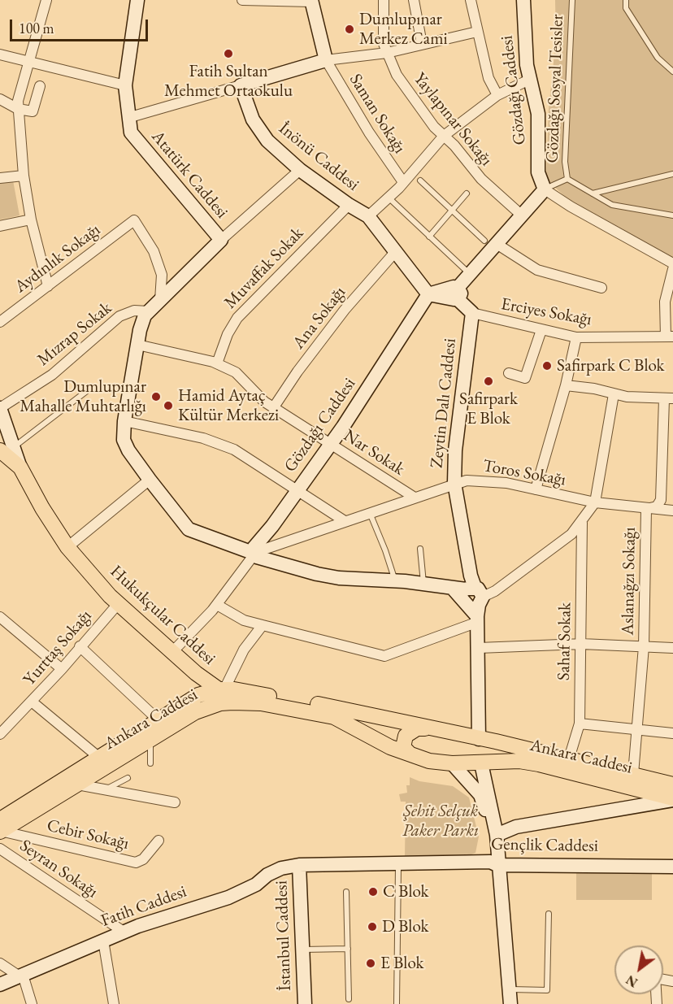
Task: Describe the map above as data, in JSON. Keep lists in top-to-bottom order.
{
  "streets": {
    "main road": ["Hukukçular Caddesi", "Ankara Caddesi"],
    "street": [
      "Gözdağı Caddesi",
      "Saman Sokağı",
      "Yaylapınar Sokağı",
      "İnönü Caddesi",
      "Atatürk Caddesi",
      "Aydınlık Sokağı",
      "Muvaffak Sokak",
      "Erciyes Sokağı",
      "Ana Sokağı",
      "Mızrap Sokak",
      "Zeytin Dalı Caddesi",
      "Nar Sokak",
      "Toros Sokağı",
      "Aslanağzı Sokağı",
      "Sahaf Sokak",
      "Yurttaş Sokağı",
      "Cebir Sokağı",
      "Gençlik Caddesi",
      "Seyran Sokağı",
      "Fatih Caddesi",
      "İstanbul Caddesi"
    ],
    "lane": ["Gözdağı Sosyal Tesisler"]
  },
  "crossings": [
    ["Gözdağı Sosyal Tesisler", "Gözdağı Caddesi"],
    ["Gözdağı Caddesi", "İnönü Caddesi"],
    ["Gözdağı Caddesi", "Atatürk Caddesi"],
    ["Gözdağı Caddesi", "Nar Sokak"],
    ["Gözdağı Caddesi", "Toros Sokağı"],
    ["İnönü Caddesi", "Muvaffak Sokak"],
    ["İnönü Caddesi", "Ana Sokağı"],
    ["Atatürk Caddesi", "Aydınlık Sokağı"],
    ["Atatürk Caddesi", "Mızrap Sokak"],
    ["Atatürk Caddesi", "Nar Sokak"],
    ["Atatürk Caddesi", "Toros Sokağı"],
    ["Muvaffak Sokak", "Nar Sokak"],
    ["Erciyes Sokağı", "Zeytin Dalı Caddesi"],
    ["Ana Sokağı", "Nar Sokak"],
    ["Zeytin Dalı Caddesi", "Toros Sokağı"],
    ["Nar Sokak", "Toros Sokağı"],
    ["Toros Sokağı", "Aslanağzı Sokağı"],
    ["Aslanağzı Sokağı", "Ankara Caddesi"],
    ["Hukukçular Caddesi", "Yurttaş Sokağı"],
    ["Hukukçular Caddesi", "Ankara Caddesi"],
    ["Sahaf Sokak", "Ankara Caddesi"],
    ["Ankara Caddesi", "Cebir Sokağı"],
    ["Gençlik Caddesi", "Fatih Caddesi"],
    ["Gençlik Caddesi", "İstanbul Caddesi"],
    ["Seyran Sokağı", "Fatih Caddesi"],
    ["Fatih Caddesi", "İstanbul Caddesi"]
  ],
  "parks": ["Şehit Selçuk Paker Parkı"],
  "places": [
    "Dumlupınar Merkez Cami",
    "Fatih Sultan Mehmet Ortaokulu",
    "Safirpark C Blok",
    "Safirpark E Blok",
    "Dumlupınar Mahalle Muhtarlığı",
    "Hamid Aytaç Kültür Merkezi",
    "C Blok",
    "D Blok",
    "E Blok"
  ],
  "scale_bar": "100 m",
  "north": "bottom left"
}
